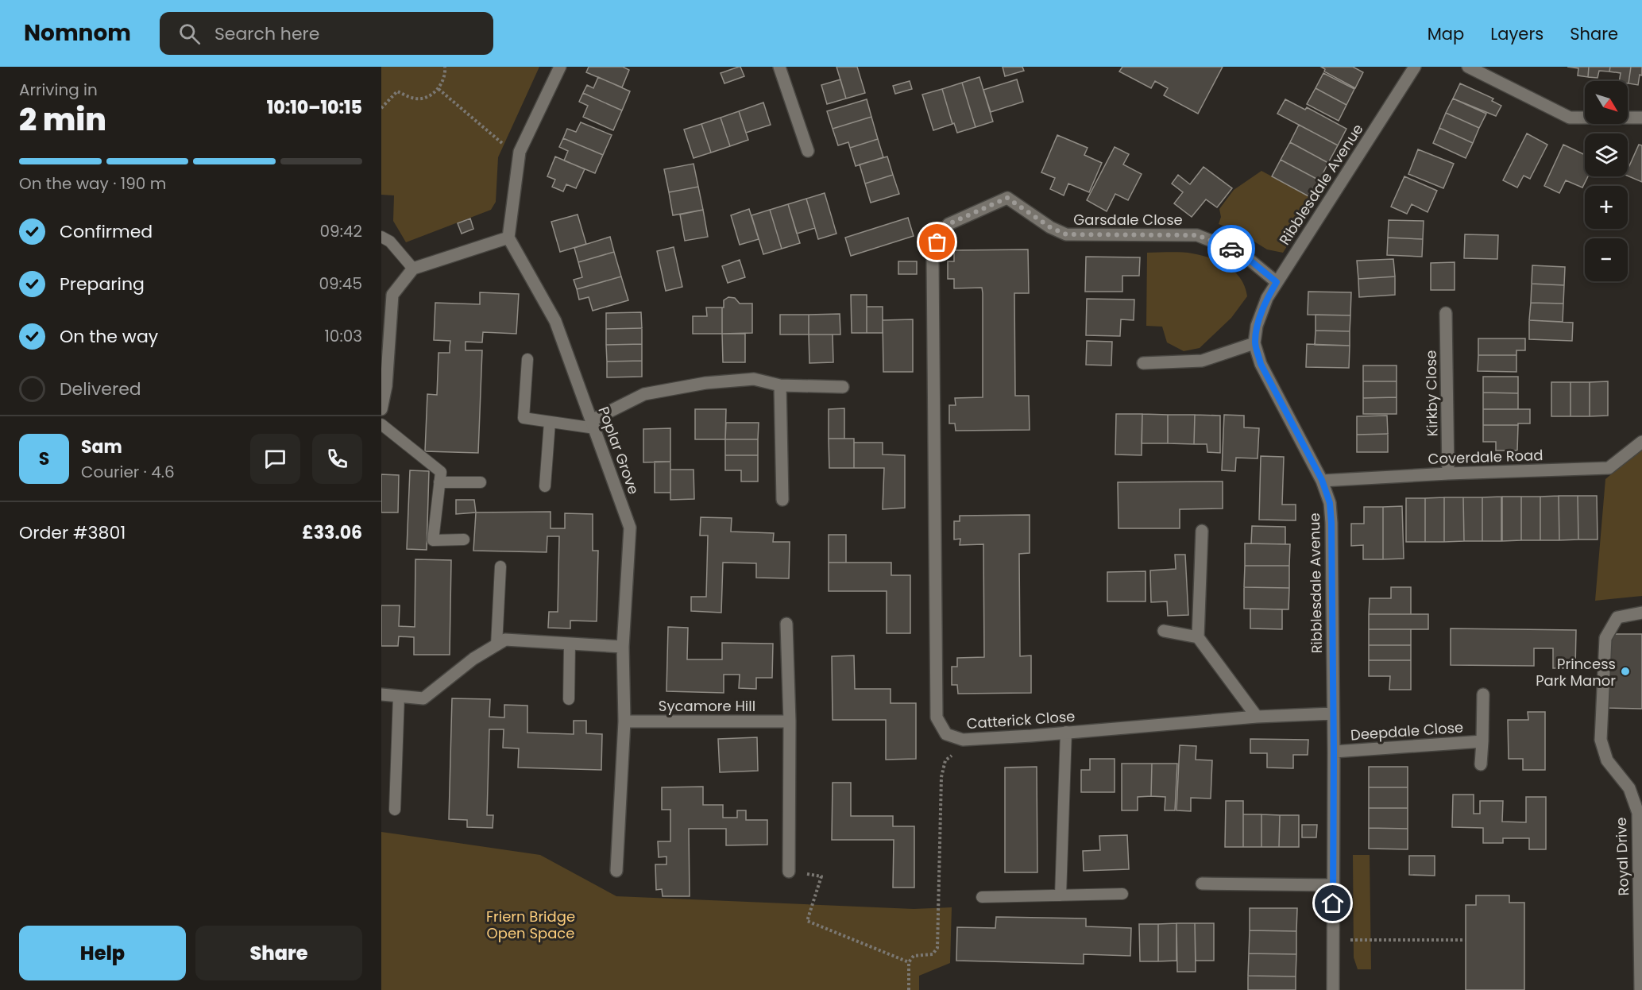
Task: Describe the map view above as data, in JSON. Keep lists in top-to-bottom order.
{
  "streets": {
    "street": [
      "Ribblesdale Avenue",
      "Garsdale Close",
      "Kirkby Close",
      "Poplar Grove",
      "Coverdale Road",
      "Sycamore Hill",
      "Catterick Close",
      "Deepdale Close",
      "Royal Drive"
    ]
  },
  "crossings": [
    ["Ribblesdale Avenue", "Garsdale Close"],
    ["Ribblesdale Avenue", "Coverdale Road"],
    ["Ribblesdale Avenue", "Catterick Close"],
    ["Ribblesdale Avenue", "Deepdale Close"],
    ["Garsdale Close", "Catterick Close"],
    ["Kirkby Close", "Coverdale Road"],
    ["Poplar Grove", "Sycamore Hill"]
  ],
  "parks": ["Friern Bridge Open Space"],
  "places": ["Princess Park Manor"],
  "north": "bottom right",
  "page": {
    "header": "Nomnom",
    "search": "Search here",
    "nav": ["Map", "Layers", "Share"],
    "heading": ["2 min", "Arriving in", "10:10–10:15"],
    "panel": [
      "Sam",
      "Courier · 4.6",
      "Order #3801",
      "£33.06"
    ],
    "map_buttons": ["+", "−"],
    "bar": "On the way · 190 m",
    "list": [
      ["Confirmed", "09:42"],
      ["Preparing", "09:45"],
      ["On the way", "10:03"],
      "Delivered"
    ],
    "round": "S",
    "buttons": ["Help", "Share"]
  }
}
